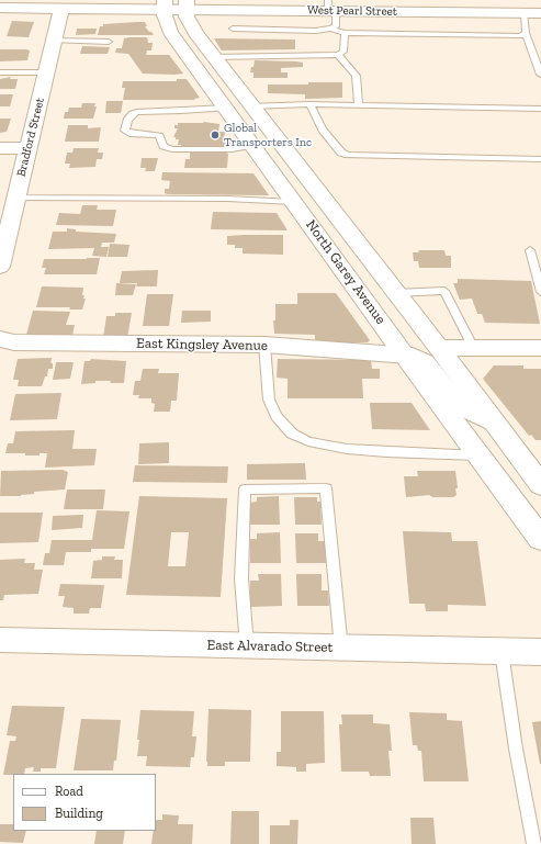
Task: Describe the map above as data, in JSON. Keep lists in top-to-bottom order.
{
  "streets": {
    "main road": ["North Garey Avenue", "East Alvarado Street"],
    "street": ["West Pearl Street", "Bradford Street", "East Kingsley Avenue"]
  },
  "crossings": [
    ["West Pearl Street", "Bradford Street"],
    ["West Pearl Street", "North Garey Avenue"],
    ["North Garey Avenue", "East Kingsley Avenue"]
  ],
  "places": ["Global Transporters Inc"],
  "legend": ["Road", "Building"]
}
